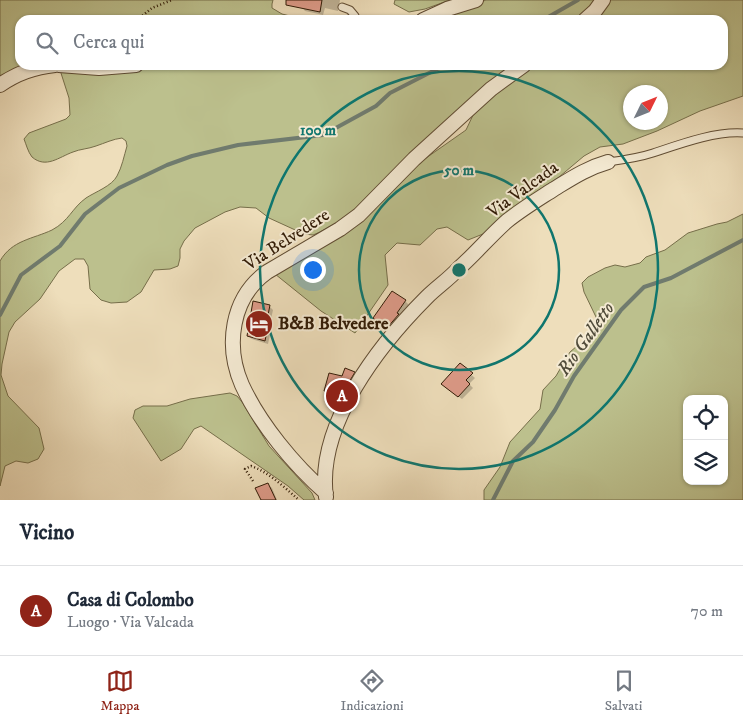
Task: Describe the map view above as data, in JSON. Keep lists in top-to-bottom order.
{
  "streets": {
    "street": ["Via Valcada", "Via Belvedere"]
  },
  "crossings": [
    ["Via Valcada", "Via Belvedere"]
  ],
  "water": ["Rio Galletto"],
  "places": {
    "hotel": ["B&B Belvedere"]
  },
  "north": "top right",
  "page": {
    "search": "Cerca qui",
    "pins": "A",
    "heading": "Vicino",
    "list": [
      {
        "mark": "A",
        "name": "Casa di Colombo",
        "note": "Luogo · Via Valcada",
        "value": "70 m"
      }
    ],
    "nav": ["Mappa", "Indicazioni", "Salvati"]
  },
  "rings": ["100 m", "50 m"]
}
